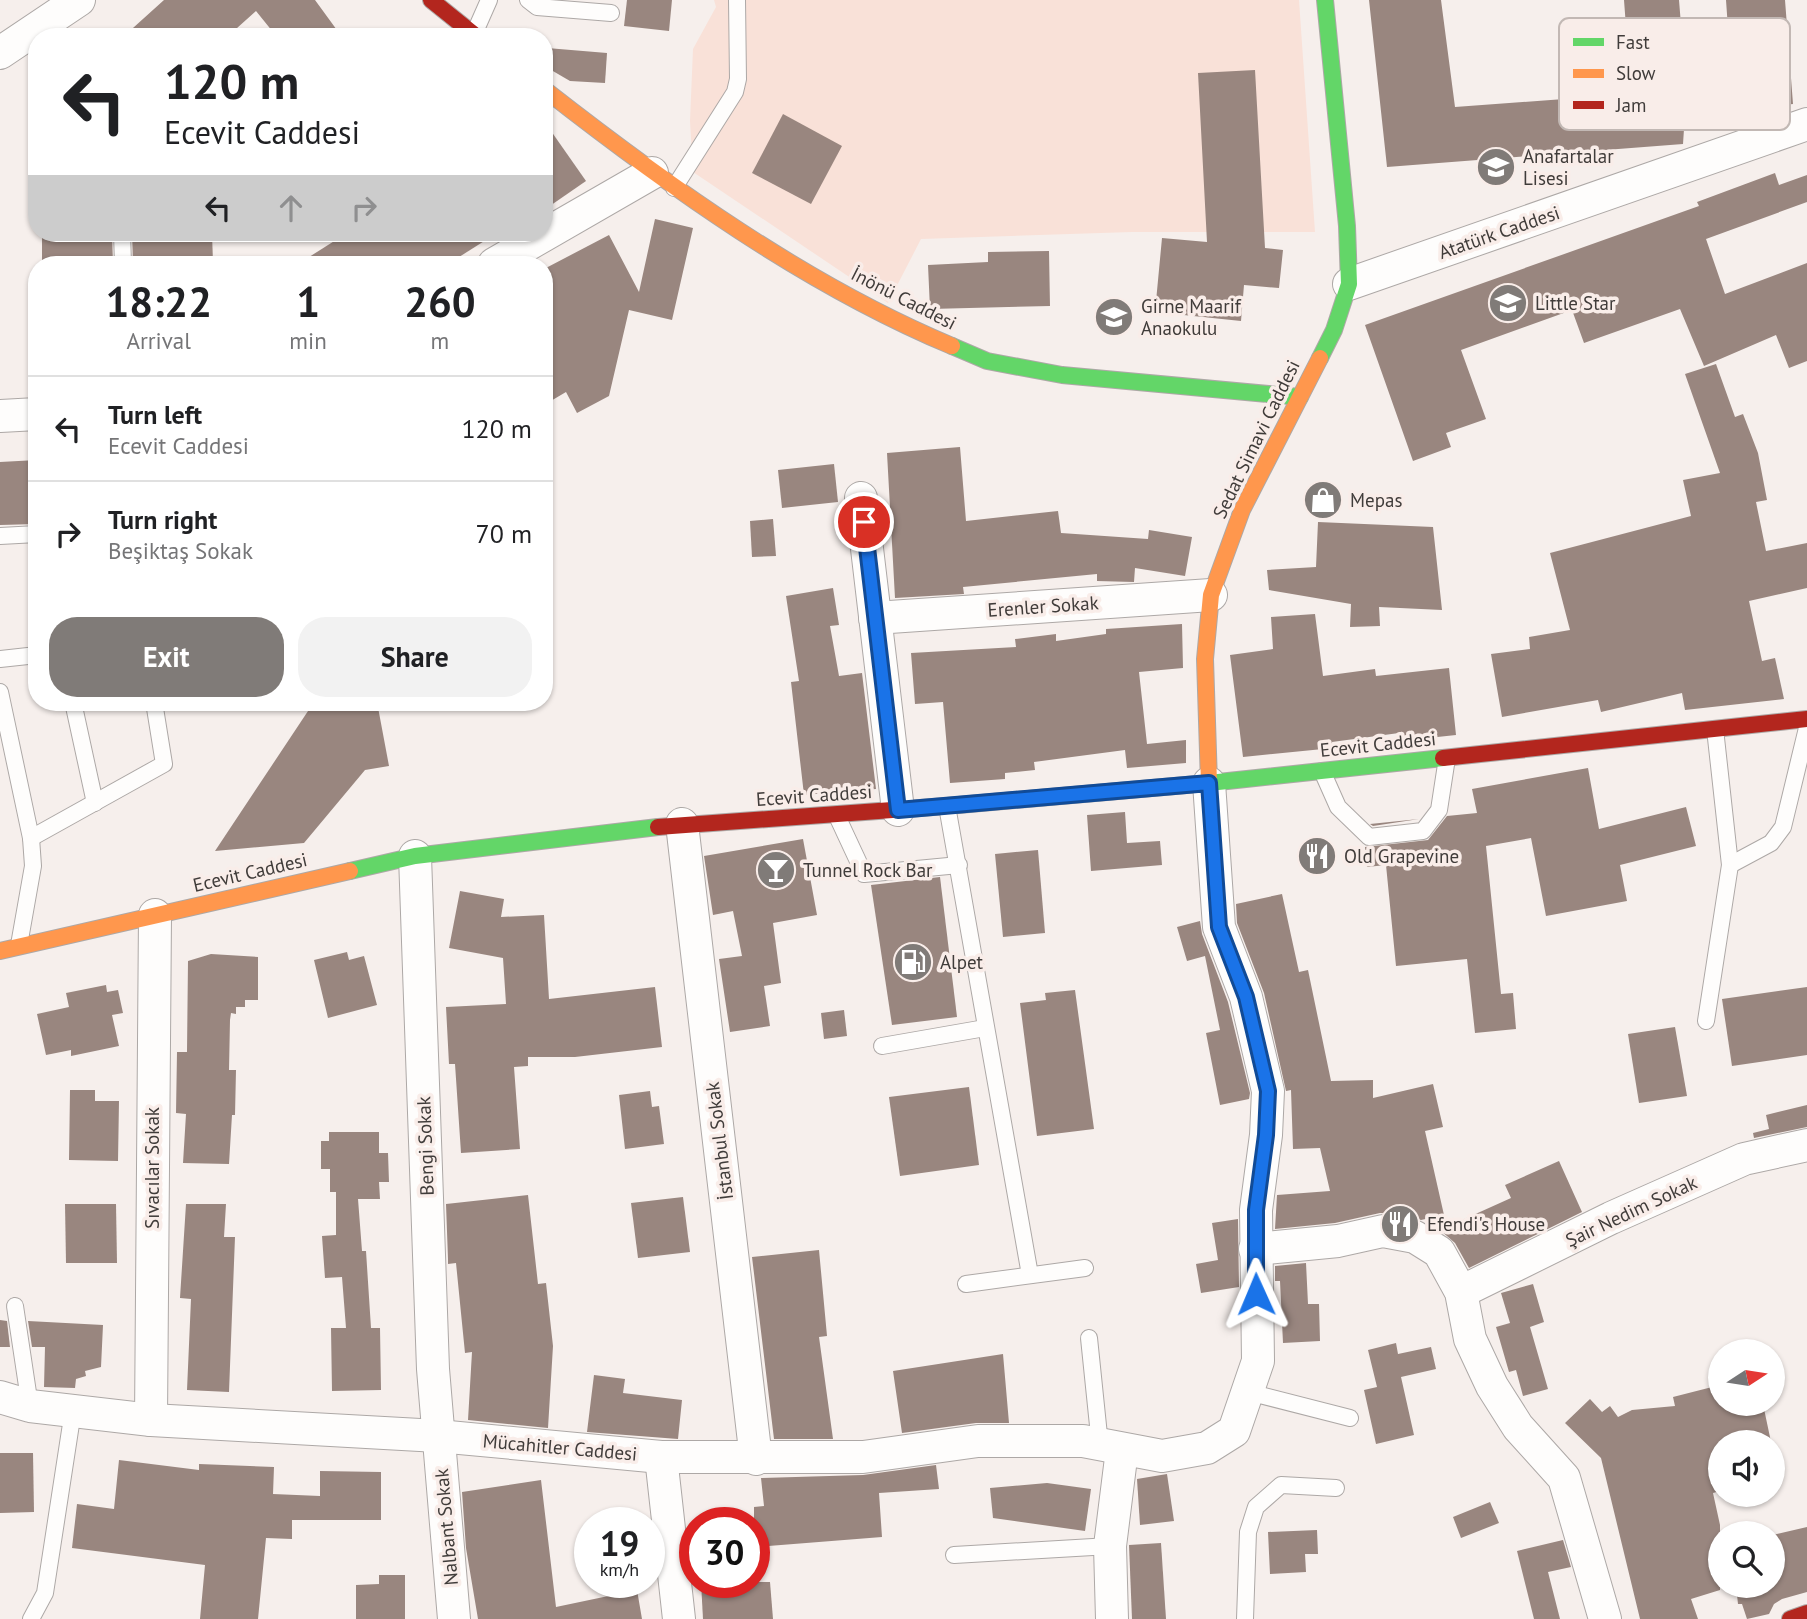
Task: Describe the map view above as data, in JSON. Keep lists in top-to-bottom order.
{
  "streets": {
    "main road": ["İnönü Caddesi", "Sedat Simavi Caddesi", "Ecevit Caddesi"],
    "street": [
      "Atatürk Caddesi",
      "Erenler Sokak",
      "İstanbul Sokak",
      "Bengi Sokak",
      "Sıvacılar Sokak",
      "Şair Nedim Sokak",
      "Mücahitler Caddesi",
      "Nalbant Sokak"
    ]
  },
  "crossings": [
    ["Atatürk Caddesi", "Sedat Simavi Caddesi"],
    ["İnönü Caddesi", "Sedat Simavi Caddesi"],
    ["Sedat Simavi Caddesi", "Erenler Sokak"],
    ["Sedat Simavi Caddesi", "Ecevit Caddesi"],
    ["Sedat Simavi Caddesi", "Mücahitler Caddesi"],
    ["Ecevit Caddesi", "İstanbul Sokak"],
    ["Ecevit Caddesi", "Bengi Sokak"],
    ["Ecevit Caddesi", "Sıvacılar Sokak"],
    ["Ecevit Caddesi", "Mücahitler Caddesi"],
    ["İstanbul Sokak", "Mücahitler Caddesi"],
    ["Bengi Sokak", "Mücahitler Caddesi"],
    ["Bengi Sokak", "Nalbant Sokak"],
    ["Sıvacılar Sokak", "Mücahitler Caddesi"],
    ["Mücahitler Caddesi", "Nalbant Sokak"]
  ],
  "places": {
    "school or university": ["Anafartalar Lisesi", "Little Star", "Girne Maarif Anaokulu"],
    "shop": ["Mepas"],
    "restaurant": ["Old Grapevine", "Efendi's House"],
    "bar": ["Tunnel Rock Bar"],
    "fuel station": ["Alpet"]
  },
  "legend": ["Fast", "Slow", "Jam"],
  "north": "right",
  "page": {
    "turn": ["120 m", "Ecevit Caddesi"],
    "eta": [
      "18:22",
      "Arrival",
      "1",
      "min",
      "260",
      "m"
    ],
    "list": [
      {
        "name": "Turn left",
        "note": "Ecevit Caddesi",
        "value": "120 m"
      },
      {
        "name": "Turn right",
        "note": "Beşiktaş Sokak",
        "value": "70 m"
      }
    ],
    "buttons": ["Exit", "Share"],
    "speed": "19 km/h",
    "limit": "30"
  }
}
